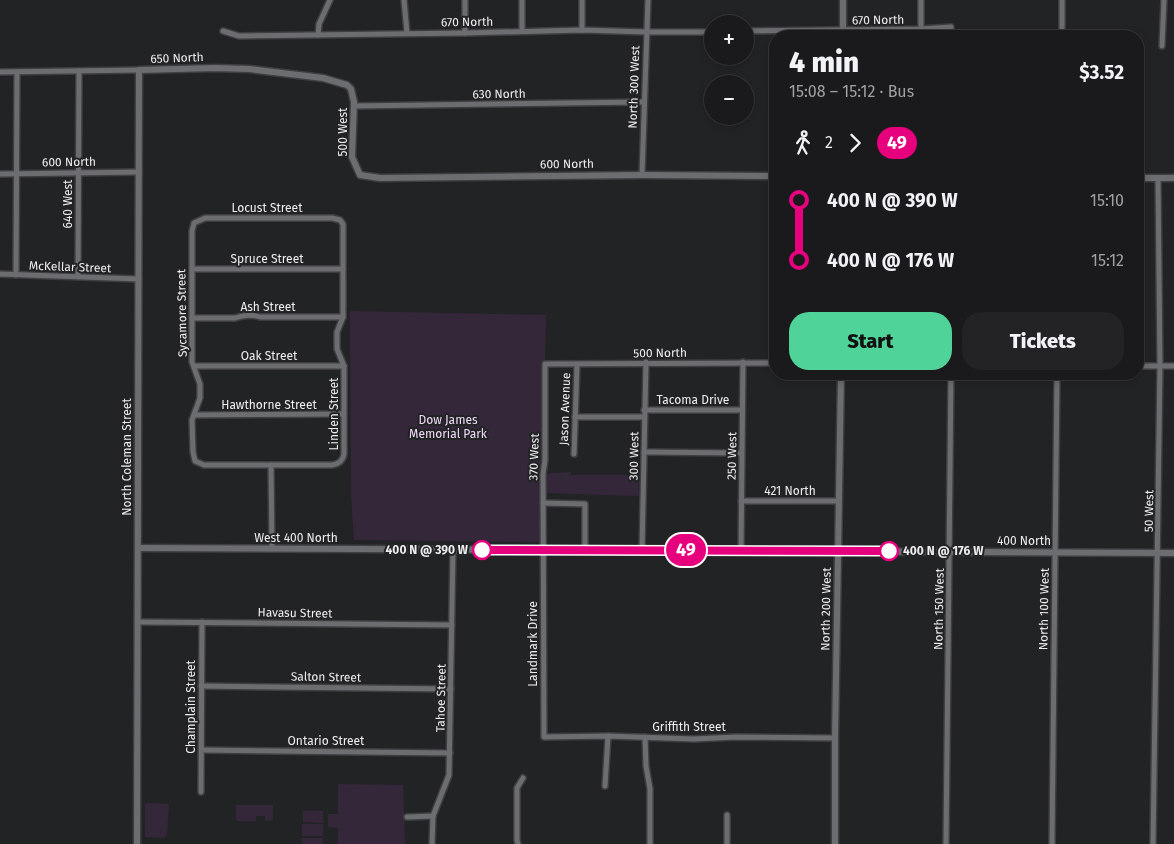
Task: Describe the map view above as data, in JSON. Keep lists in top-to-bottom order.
{
  "streets": {
    "street": [
      "670 North",
      "650 North",
      "North 300 West",
      "630 North",
      "500 West",
      "600 North",
      "640 West",
      "Locust Street",
      "Spruce Street",
      "McKellar Street",
      "Ash Street",
      "Sycamore Street",
      "500 North",
      "Oak Street",
      "Tacoma Drive",
      "Hawthorne Street",
      "Jason Avenue",
      "Linden Street",
      "300 West",
      "250 West",
      "North Coleman Street",
      "370 West",
      "421 North",
      "50 West",
      "West 400 North",
      "400 North",
      "North 200 West",
      "North 150 West",
      "North 100 West",
      "Havasu Street",
      "Landmark Drive",
      "Salton Street",
      "Tahoe Street",
      "Champlain Street",
      "Griffith Street",
      "Ontario Street"
    ]
  },
  "crossings": [
    ["670 North", "North 300 West"],
    ["650 North", "500 West"],
    ["650 North", "640 West"],
    ["650 North", "North Coleman Street"],
    ["North 300 West", "630 North"],
    ["North 300 West", "600 North"],
    ["630 North", "500 West"],
    ["500 West", "600 North"],
    ["600 North", "640 West"],
    ["600 North", "North Coleman Street"],
    ["640 West", "McKellar Street"],
    ["Locust Street", "Sycamore Street"],
    ["Locust Street", "Linden Street"],
    ["Spruce Street", "Sycamore Street"],
    ["Spruce Street", "Linden Street"],
    ["McKellar Street", "North Coleman Street"],
    ["Ash Street", "Sycamore Street"],
    ["Ash Street", "Linden Street"],
    ["Sycamore Street", "Oak Street"],
    ["Sycamore Street", "Hawthorne Street"],
    ["Sycamore Street", "Linden Street"],
    ["500 North", "Jason Avenue"],
    ["500 North", "300 West"],
    ["500 North", "250 West"],
    ["500 North", "370 West"],
    ["Oak Street", "Linden Street"],
    ["Tacoma Drive", "300 West"],
    ["Tacoma Drive", "250 West"],
    ["Hawthorne Street", "Linden Street"],
    ["300 West", "400 North"],
    ["250 West", "421 North"],
    ["250 West", "400 North"],
    ["North Coleman Street", "West 400 North"],
    ["North Coleman Street", "Havasu Street"],
    ["370 West", "400 North"],
    ["370 West", "Landmark Drive"],
    ["421 North", "North 200 West"],
    ["50 West", "400 North"],
    ["West 400 North", "400 North"],
    ["West 400 North", "Tahoe Street"],
    ["400 North", "North 200 West"],
    ["400 North", "North 150 West"],
    ["400 North", "North 100 West"],
    ["400 North", "Landmark Drive"],
    ["400 North", "Tahoe Street"],
    ["North 200 West", "Griffith Street"],
    ["Havasu Street", "Tahoe Street"],
    ["Havasu Street", "Champlain Street"],
    ["Landmark Drive", "Griffith Street"],
    ["Salton Street", "Tahoe Street"],
    ["Salton Street", "Champlain Street"],
    ["Tahoe Street", "Ontario Street"],
    ["Champlain Street", "Ontario Street"]
  ],
  "parks": ["Dow James Memorial Park"],
  "places": ["400 N @ 390 W", "400 N @ 176 W"],
  "lines": ["bus line 49"],
  "page": {
    "on_map": "49",
    "map_buttons": ["+", "−"],
    "heading": ["4 min", "15:08 – 15:12 · Bus", "$3.52"],
    "legs": ["2", "49"],
    "list": [
      {
        "name": "400 N @ 390 W",
        "value": "15:10"
      },
      {
        "name": "400 N @ 176 W",
        "value": "15:12"
      }
    ],
    "buttons": ["Start", "Tickets"]
  }
}
